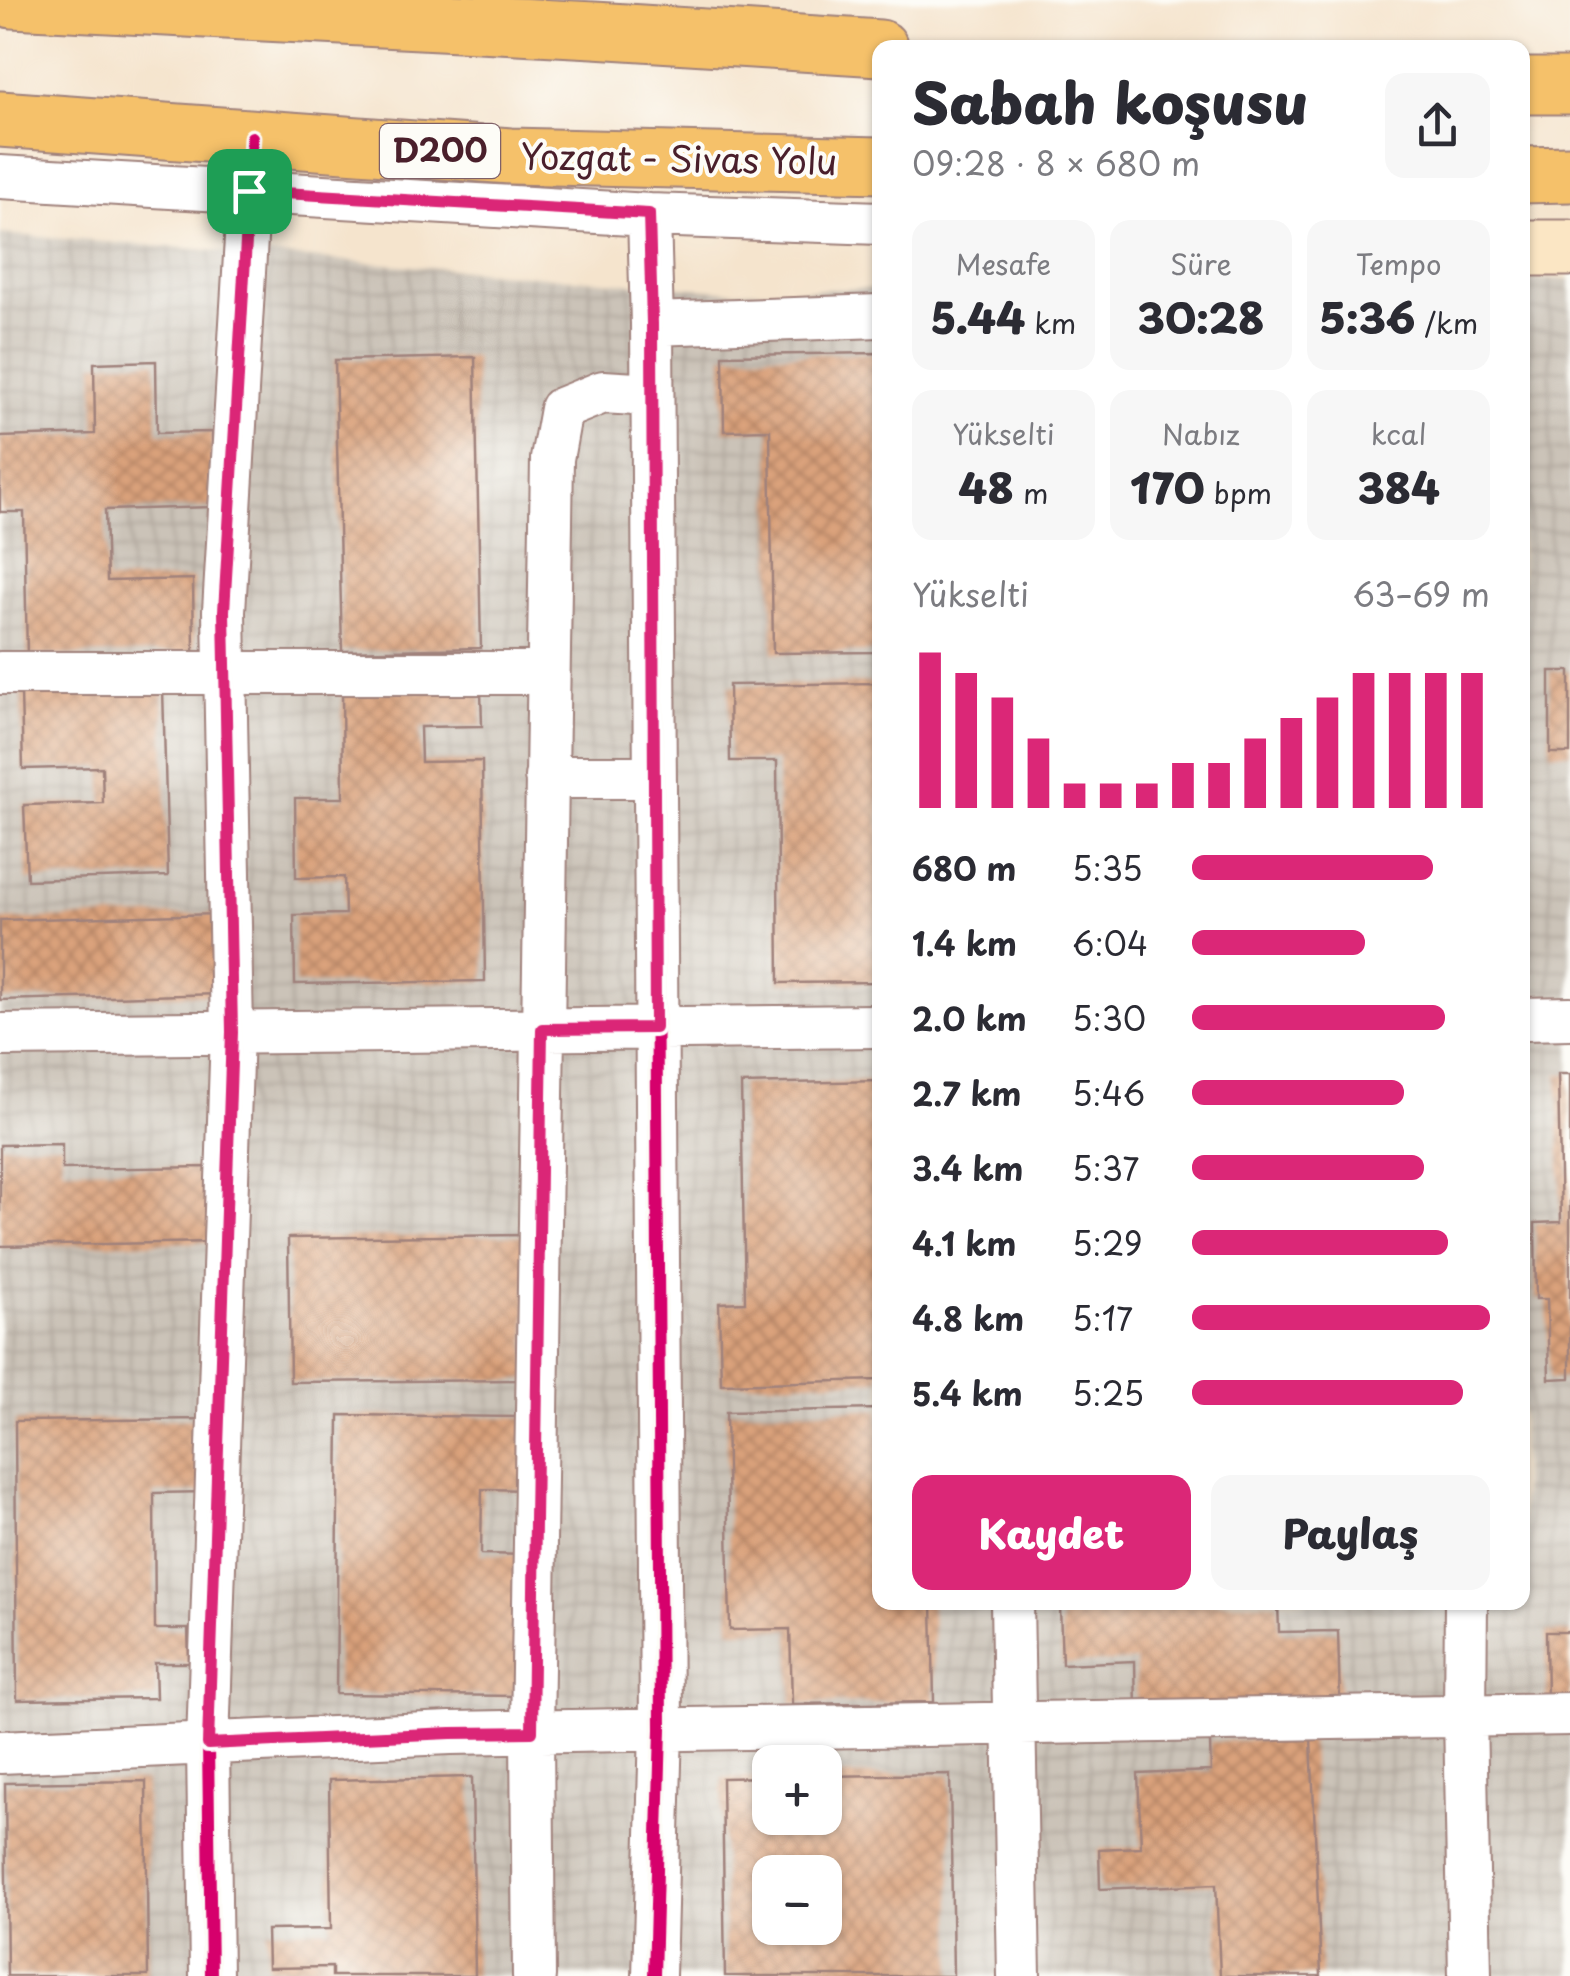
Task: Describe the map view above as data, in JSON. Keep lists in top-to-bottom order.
{
  "streets": {
    "highway": ["D200", "Yozgat - Sivas Yolu"]
  },
  "page": {
    "heading": ["Sabah koşusu", "09:28 · 8 × 680 m"],
    "stats": [
      ["Mesafe", "5.44 km"],
      ["Süre", "30:28"],
      ["Tempo", "5:36 /km"],
      ["Yükselti", "48 m"],
      ["Nabız", "170 bpm"],
      ["kcal", "384"]
    ],
    "chart": ["Yükselti", "63–69 m"],
    "list": [
      {
        "name": "680 m",
        "note": "5:35"
      },
      {
        "name": "1.4 km",
        "note": "6:04"
      },
      {
        "name": "2.0 km",
        "note": "5:30"
      },
      {
        "name": "2.7 km",
        "note": "5:46"
      },
      {
        "name": "3.4 km",
        "note": "5:37"
      },
      {
        "name": "4.1 km",
        "note": "5:29"
      },
      {
        "name": "4.8 km",
        "note": "5:17"
      },
      {
        "name": "5.4 km",
        "note": "5:25"
      }
    ],
    "buttons": ["Kaydet", "Paylaş"],
    "map_buttons": ["+", "−"]
  }
}
